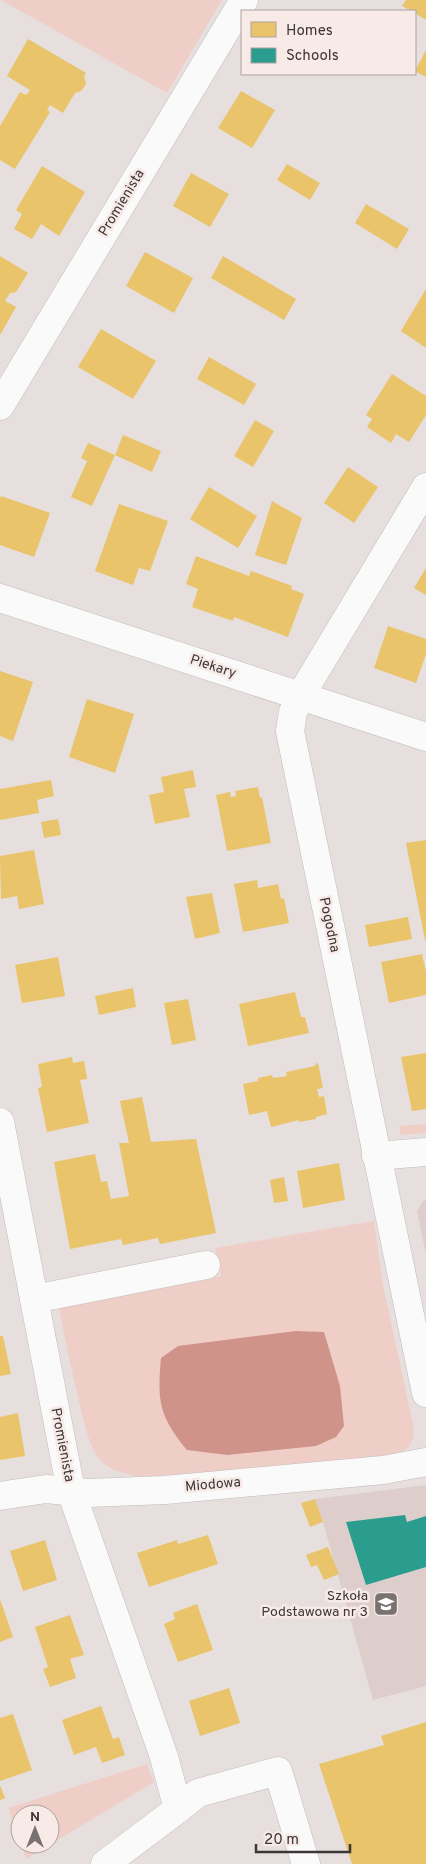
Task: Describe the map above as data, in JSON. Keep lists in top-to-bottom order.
{
  "streets": {
    "street": [
      "Promienista",
      "Piekary",
      "Pogodna",
      "Miodowa"
    ]
  },
  "crossings": [
    ["Promienista", "Miodowa"],
    ["Piekary", "Pogodna"]
  ],
  "places": {
    "school or university": ["Szkoła Podstawowa nr 3"]
  },
  "legend": ["Homes", "Schools"],
  "scale_bar": "20 m",
  "north": "top"
}
